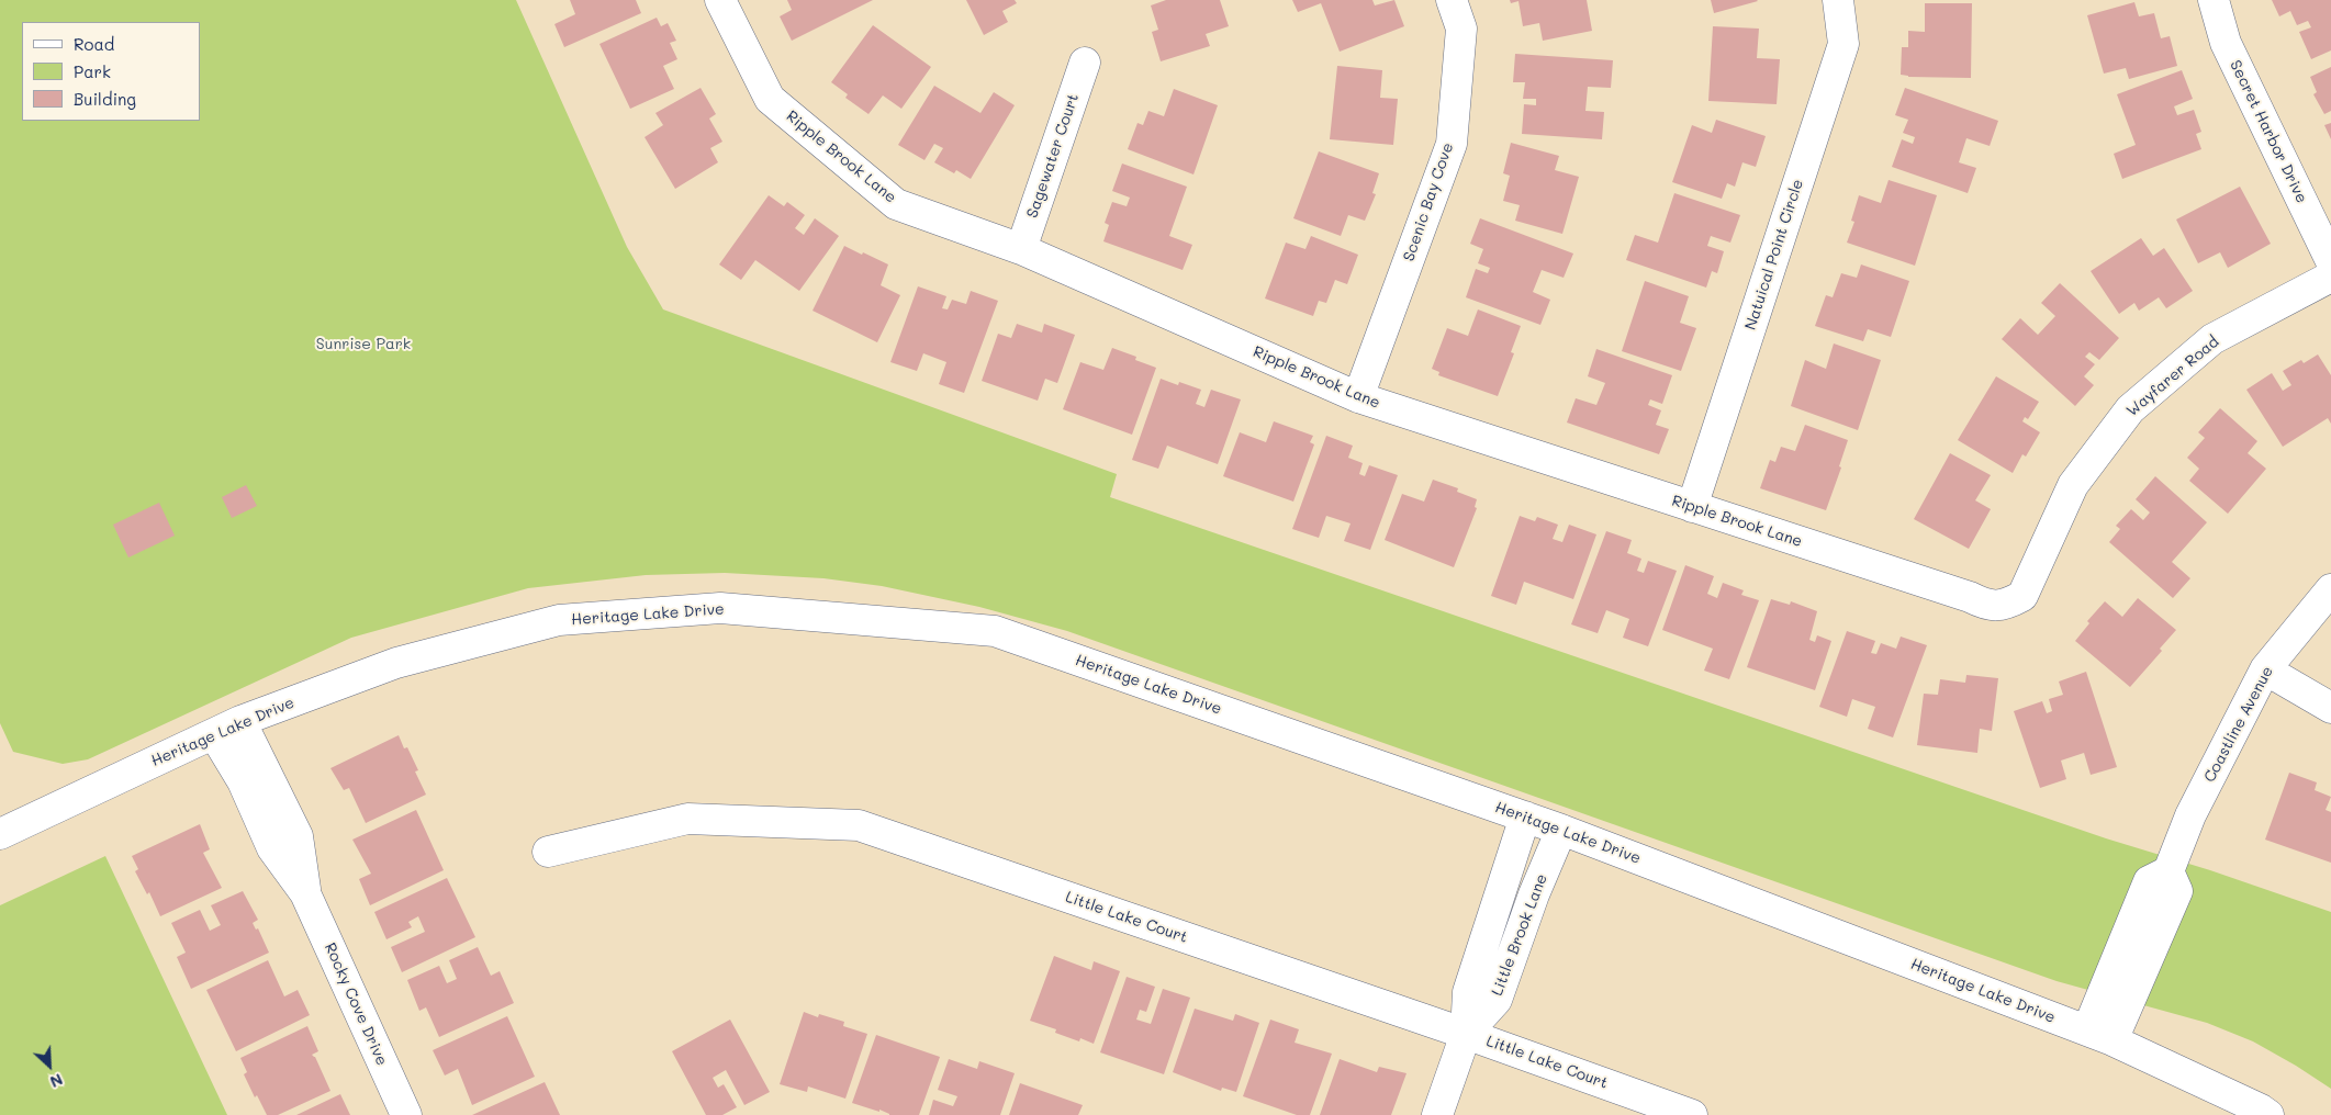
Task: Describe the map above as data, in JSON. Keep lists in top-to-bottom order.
{
  "streets": {
    "street": [
      "Secret Harbor Drive",
      "Sagewater Court",
      "Ripple Brook Lane",
      "Scenic Bay Cove",
      "Natuical Point Circle",
      "Wayfarer Road",
      "Heritage Lake Drive",
      "Coastline Avenue",
      "Little Lake Court",
      "Little Brook Lane",
      "Rocky Cove Drive"
    ]
  },
  "crossings": [
    ["Sagewater Court", "Ripple Brook Lane"],
    ["Ripple Brook Lane", "Scenic Bay Cove"],
    ["Ripple Brook Lane", "Natuical Point Circle"],
    ["Ripple Brook Lane", "Wayfarer Road"],
    ["Heritage Lake Drive", "Coastline Avenue"],
    ["Heritage Lake Drive", "Little Brook Lane"],
    ["Heritage Lake Drive", "Rocky Cove Drive"],
    ["Little Lake Court", "Little Brook Lane"]
  ],
  "parks": ["Sunrise Park"],
  "legend": ["Road", "Park", "Building"],
  "north": "bottom right"
}
